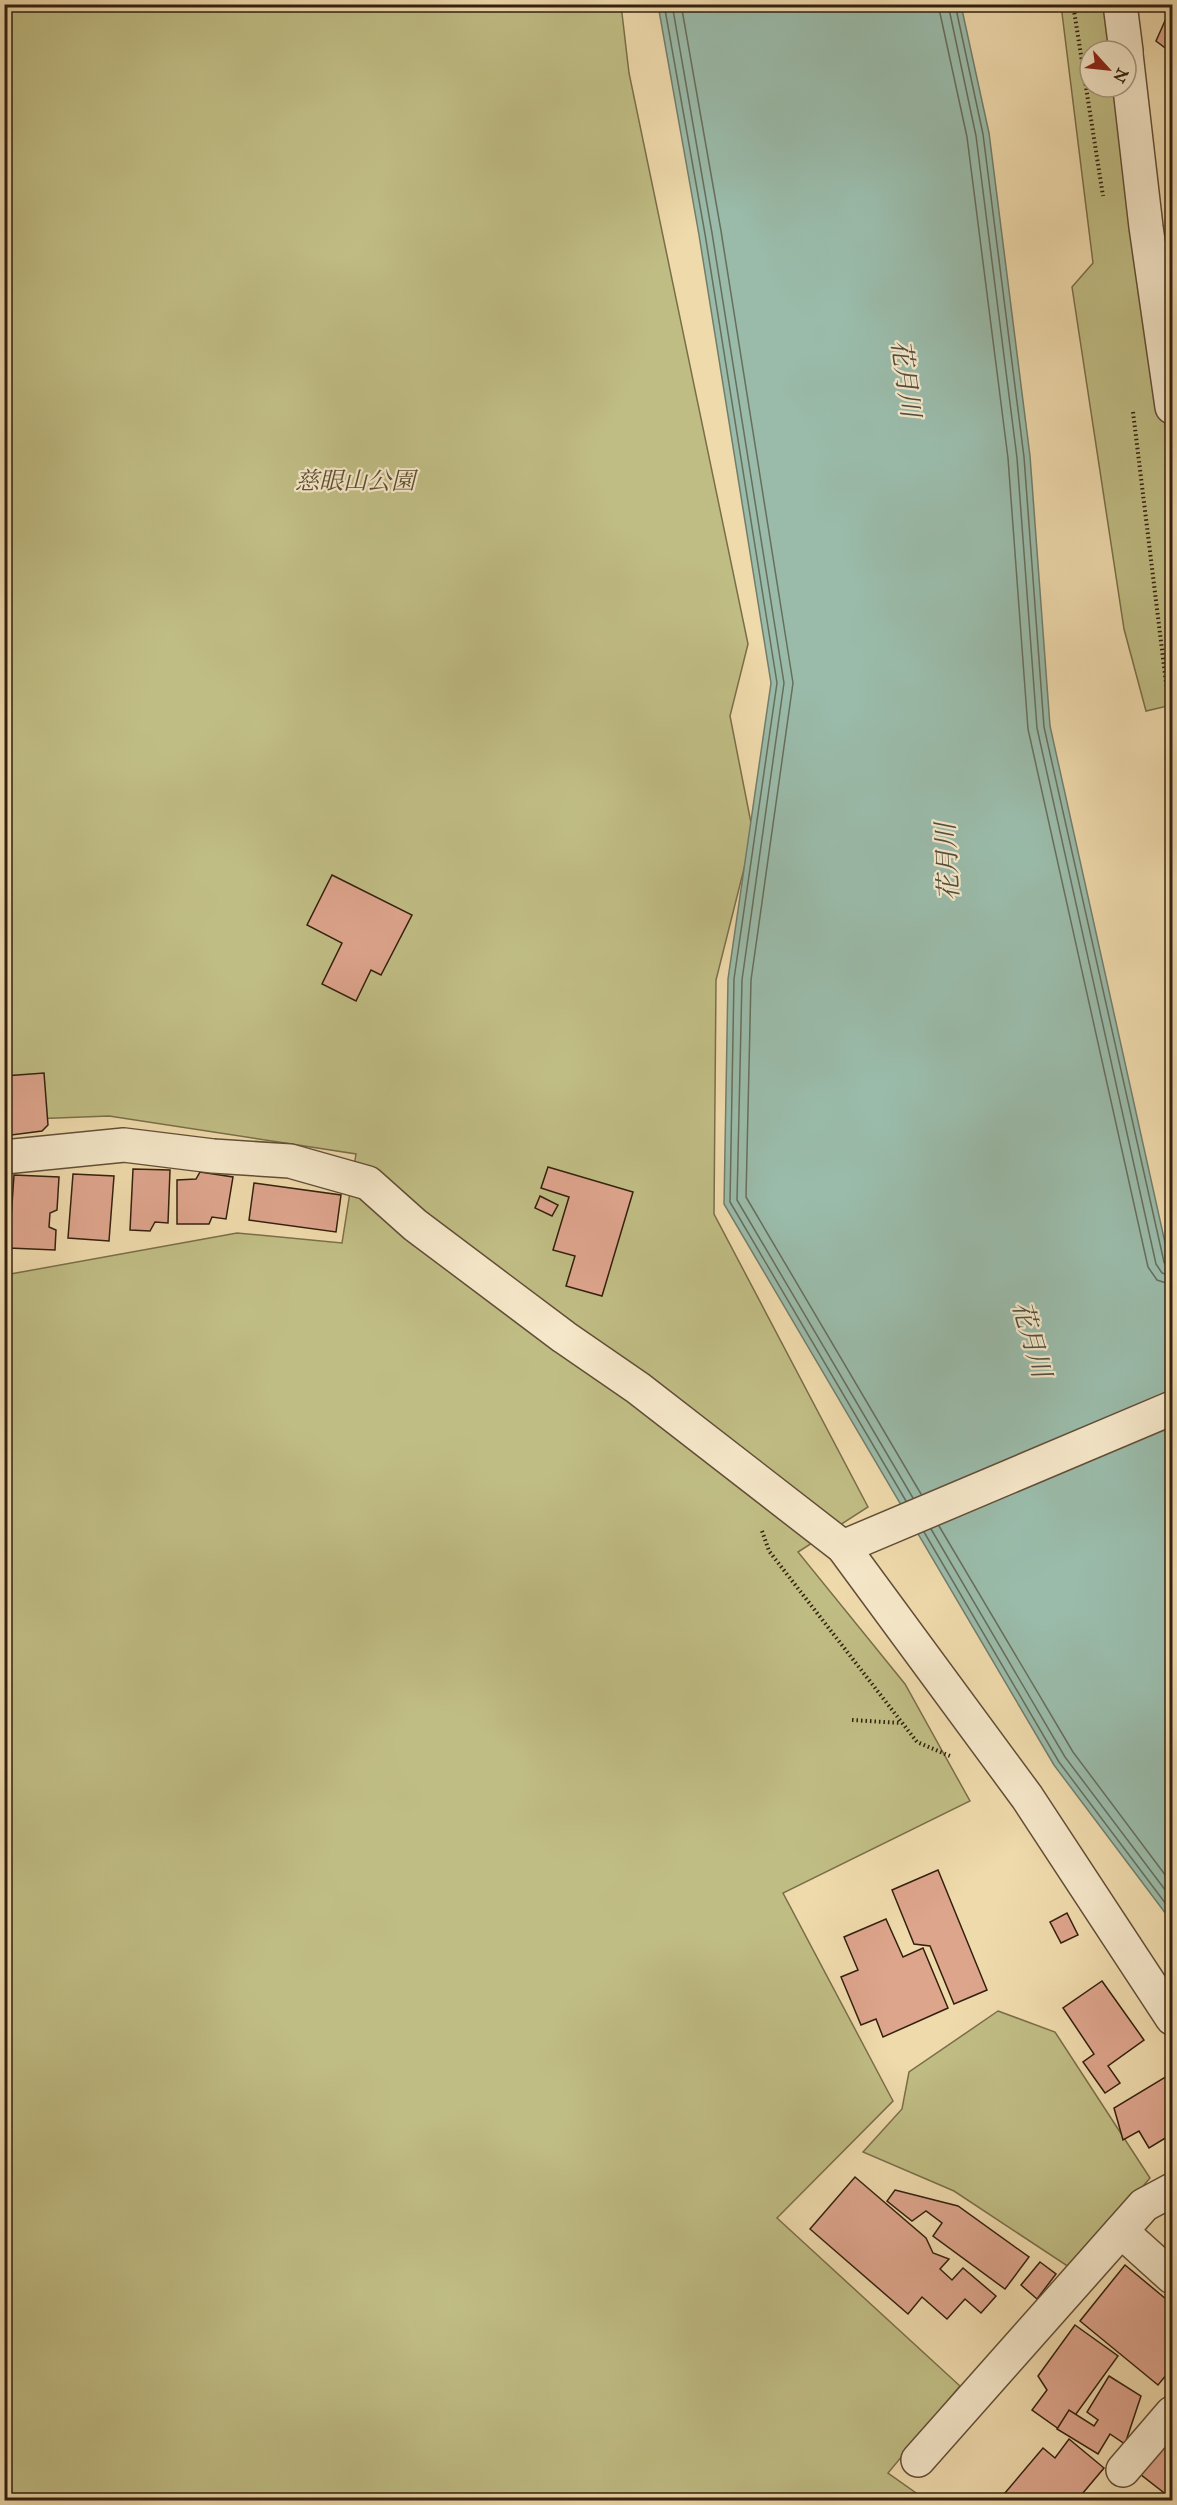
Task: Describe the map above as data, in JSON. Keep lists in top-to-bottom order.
{
  "water": ["花月川"],
  "parks": ["慈眼山公園"],
  "north": "bottom right"
}
